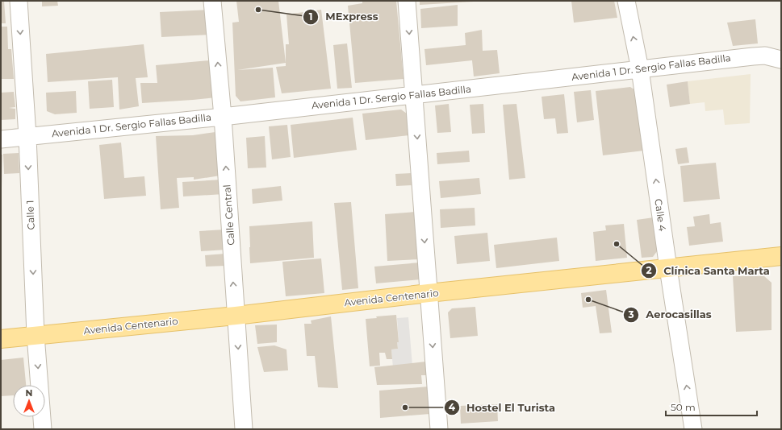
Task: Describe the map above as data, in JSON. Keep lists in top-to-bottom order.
{
  "streets": {
    "main road": ["Avenida Centenario"],
    "street": [
      "Avenida 1 Dr. Sergio Fallas Badilla",
      "Calle 1",
      "Calle Central",
      "Calle 4"
    ]
  },
  "crossings": [
    ["Avenida 1 Dr. Sergio Fallas Badilla", "Calle 1"],
    ["Avenida 1 Dr. Sergio Fallas Badilla", "Calle Central"],
    ["Avenida 1 Dr. Sergio Fallas Badilla", "Calle 4"],
    ["Calle 1", "Avenida Centenario"],
    ["Calle Central", "Avenida Centenario"],
    ["Calle 4", "Avenida Centenario"]
  ],
  "one_way": ["Calle 1", "Calle 4"],
  "places": [
    "MExpress",
    "Clínica Santa Marta",
    "Aerocasillas",
    "Hostel El Turista"
  ],
  "scale_bar": "50 m",
  "north": "top"
}
